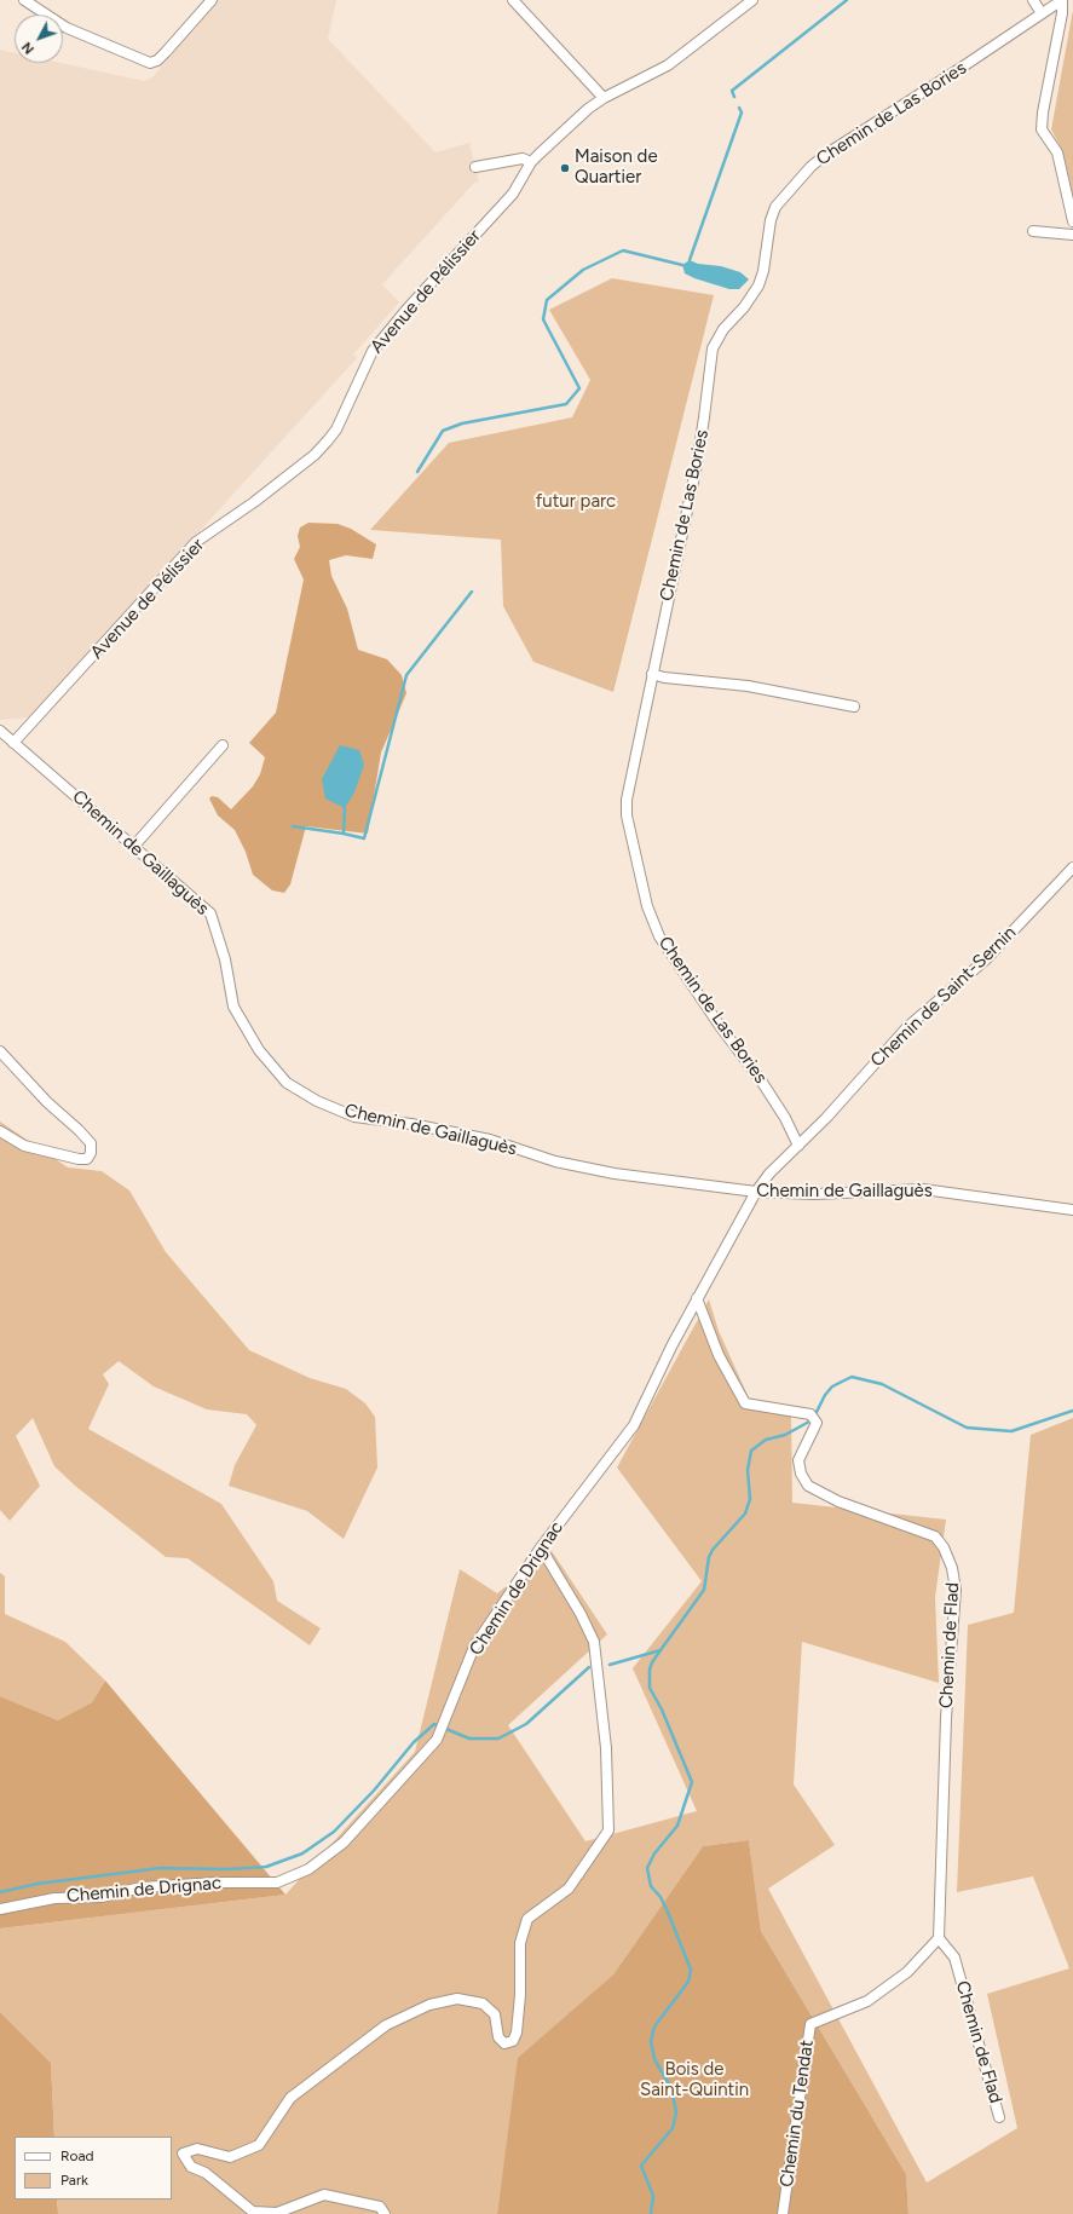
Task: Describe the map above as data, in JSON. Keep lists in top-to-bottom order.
{
  "streets": {
    "street": [
      "Chemin de Las Bories",
      "Avenue de Pélissier",
      "Chemin de Gaillaguès",
      "Chemin de Saint-Sernin",
      "Chemin de Drignac",
      "Chemin de Flad",
      "Chemin du Tendat"
    ]
  },
  "crossings": [
    ["Chemin de Las Bories", "Chemin de Saint-Sernin"],
    ["Avenue de Pélissier", "Chemin de Gaillaguès"],
    ["Chemin de Gaillaguès", "Chemin de Saint-Sernin"],
    ["Chemin de Gaillaguès", "Chemin de Drignac"],
    ["Chemin de Saint-Sernin", "Chemin de Drignac"],
    ["Chemin de Drignac", "Chemin de Flad"],
    ["Chemin de Flad", "Chemin du Tendat"]
  ],
  "parks": ["futur parc", "Bois de Saint-Quintin"],
  "places": ["Maison de Quartier"],
  "legend": ["Road", "Park"],
  "north": "bottom left"
}
